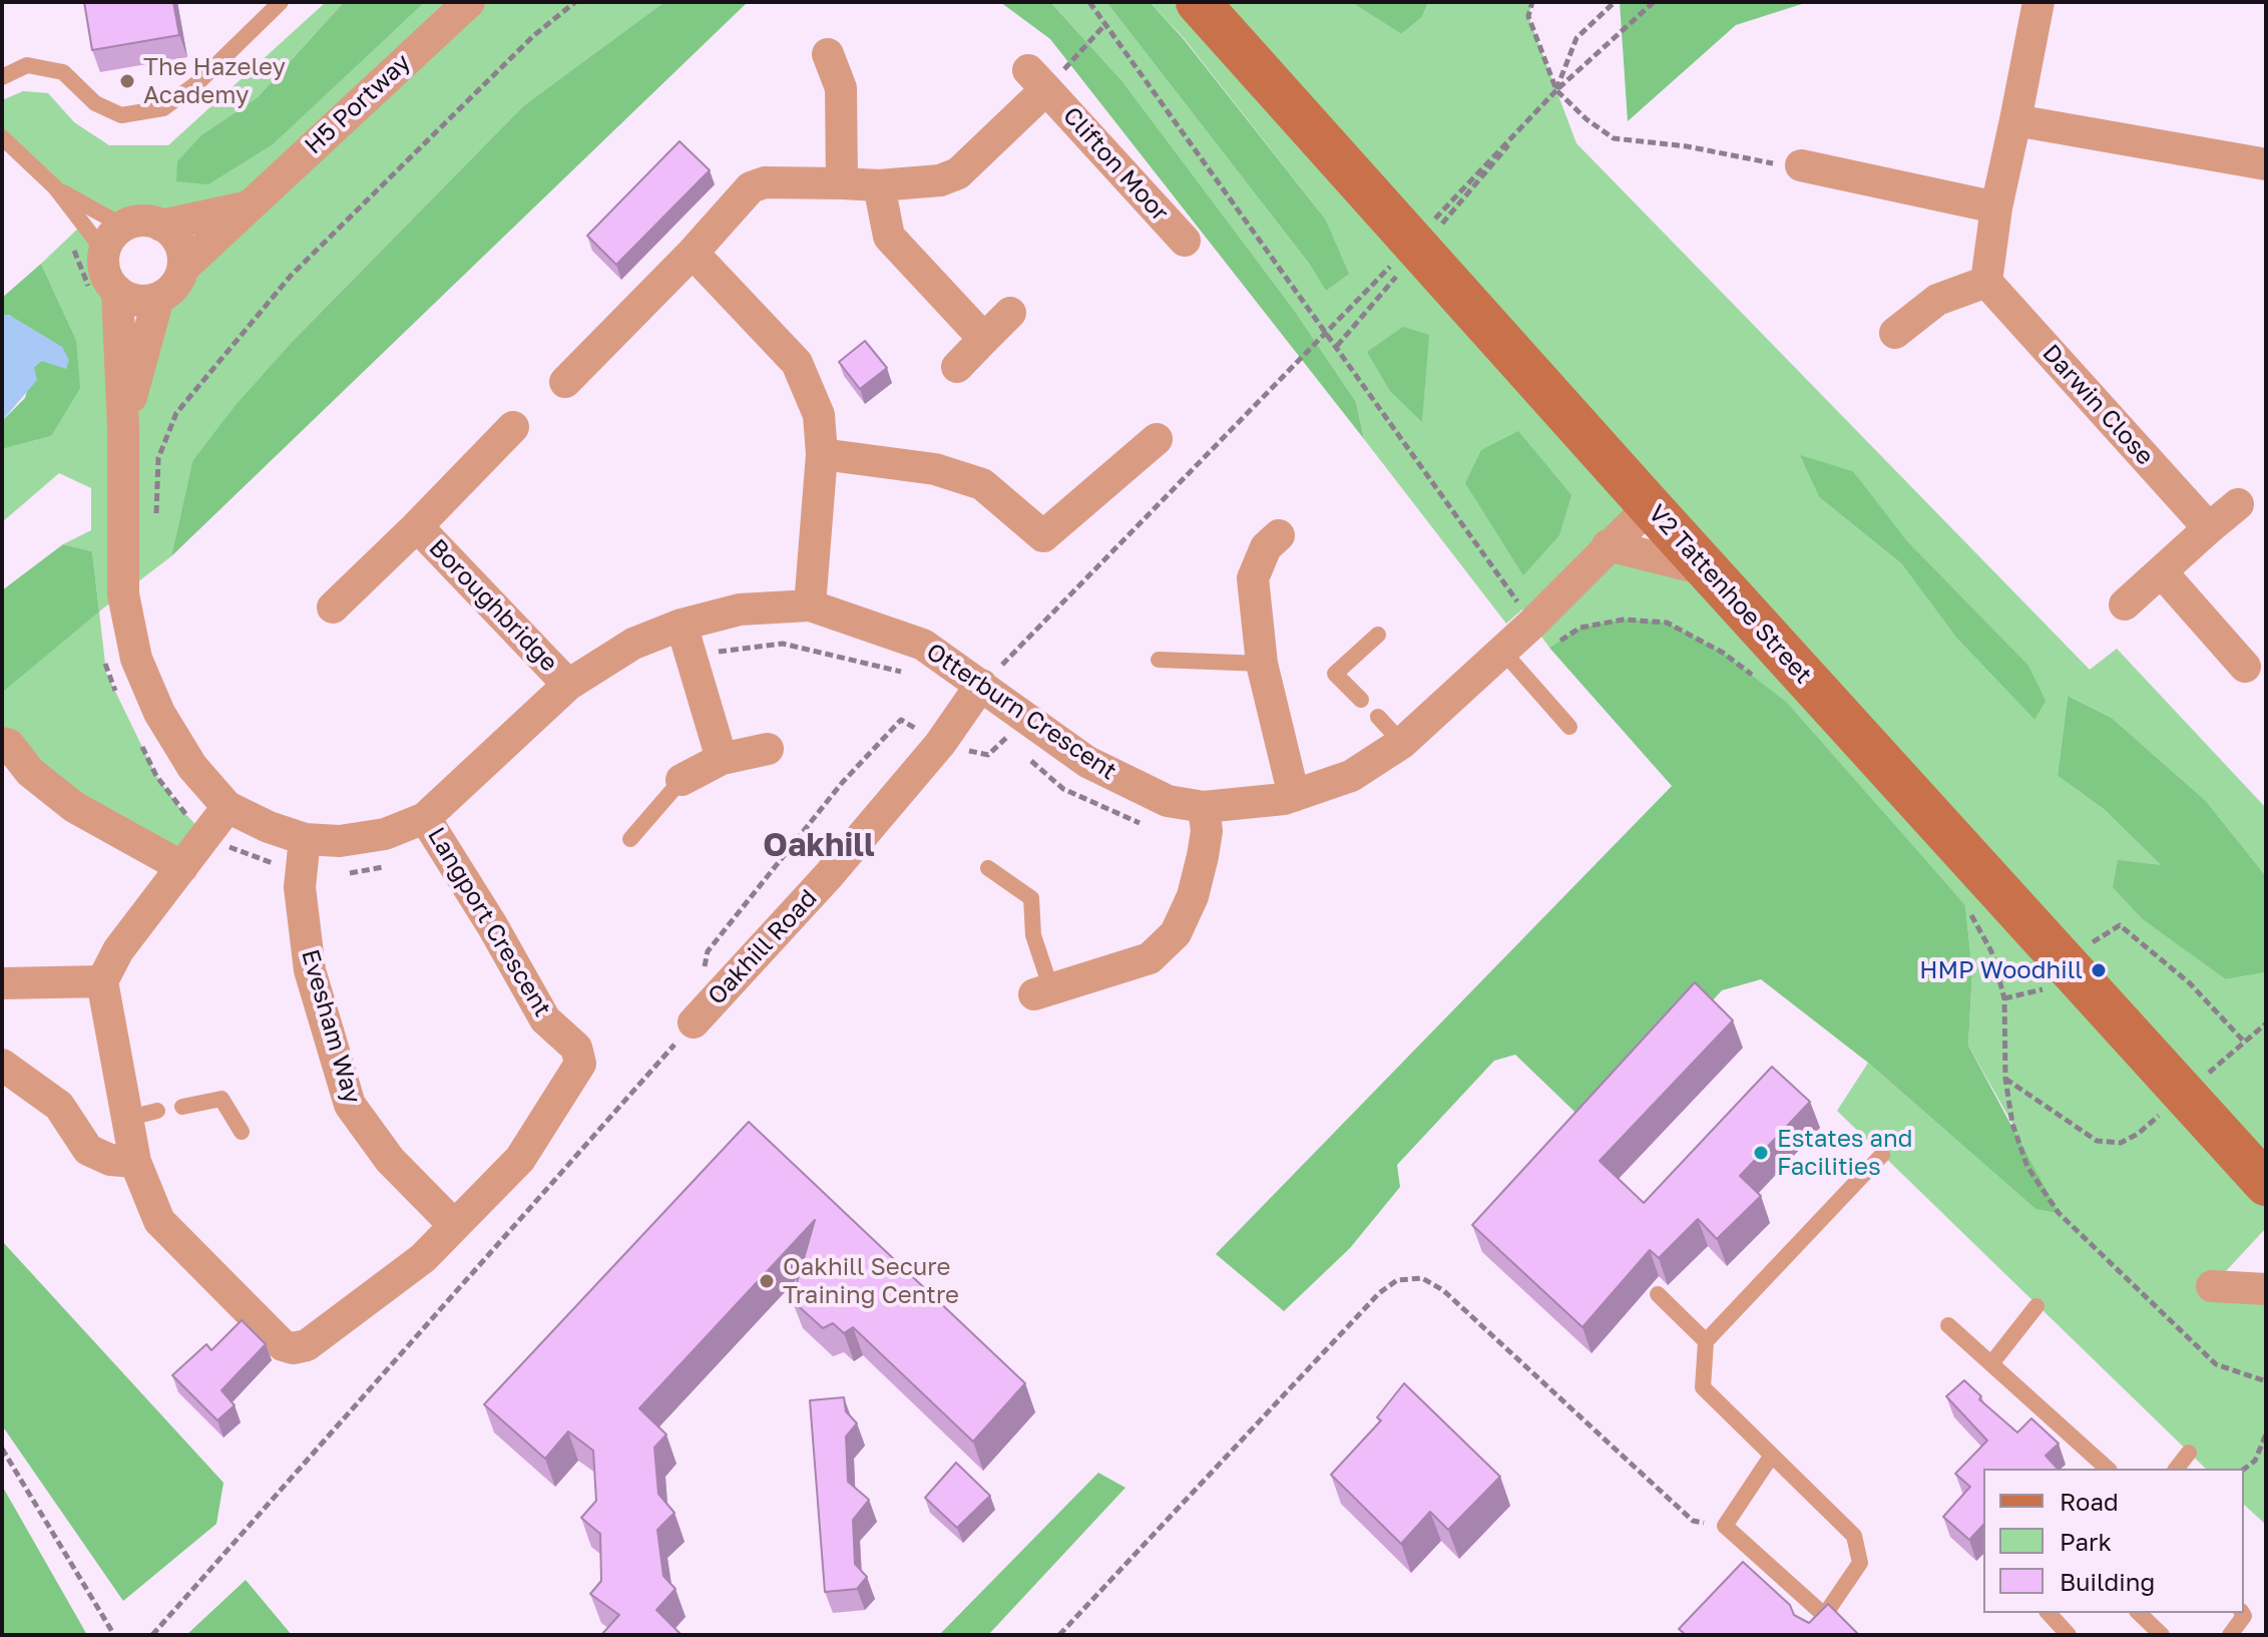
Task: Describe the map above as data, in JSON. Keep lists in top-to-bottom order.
{
  "streets": {
    "street": [
      "H5 Portway",
      "Clifton Moor",
      "Darwin Close",
      "V2 Tattenhoe Street",
      "Boroughbridge",
      "Otterburn Crescent",
      "Langport Crescent",
      "Oakhill Road",
      "Evesham Way"
    ]
  },
  "crossings": [
    ["H5 Portway", "Otterburn Crescent"],
    ["V2 Tattenhoe Street", "Otterburn Crescent"],
    ["Boroughbridge", "Otterburn Crescent"],
    ["Otterburn Crescent", "Langport Crescent"],
    ["Otterburn Crescent", "Oakhill Road"],
    ["Otterburn Crescent", "Evesham Way"],
    ["Langport Crescent", "Evesham Way"]
  ],
  "districts": ["Oakhill"],
  "places": [
    "The Hazeley Academy",
    "HMP Woodhill",
    "Estates and Facilities",
    "Oakhill Secure Training Centre"
  ],
  "legend": ["Road", "Park", "Building"]
}
